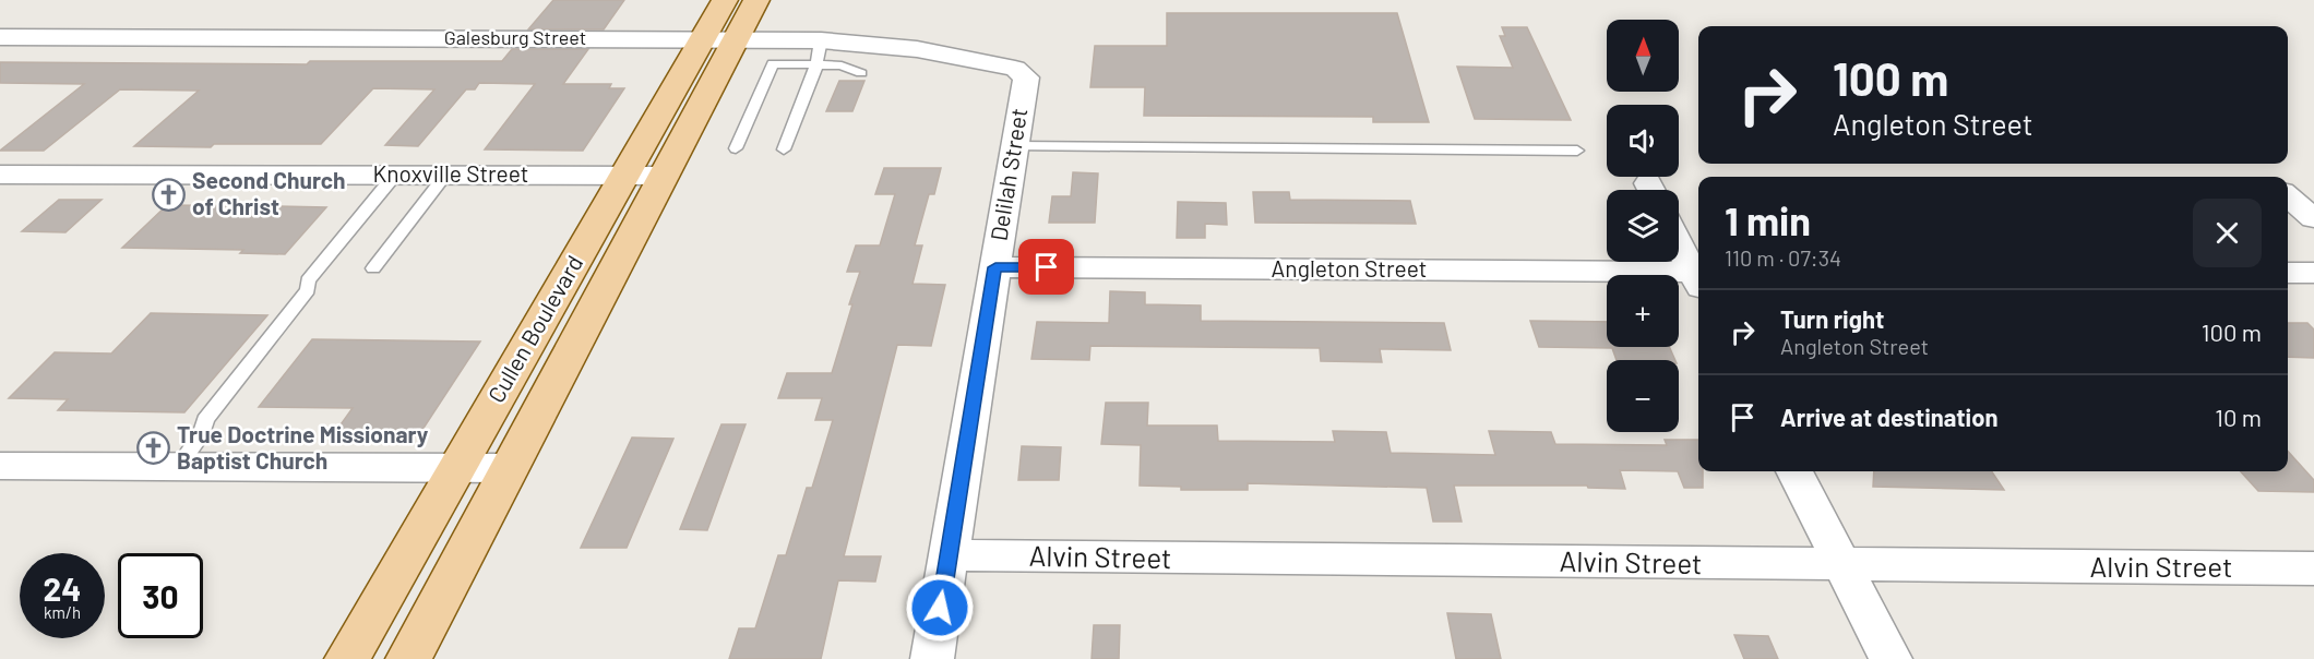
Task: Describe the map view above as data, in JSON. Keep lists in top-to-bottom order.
{
  "streets": {
    "main road": ["Cullen Boulevard"],
    "street": [
      "Galesburg Street",
      "Knoxville Street",
      "Delilah Street",
      "Angleton Street",
      "Alvin Street"
    ]
  },
  "crossings": [
    ["Galesburg Street", "Delilah Street"],
    ["Galesburg Street", "Cullen Boulevard"],
    ["Knoxville Street", "Cullen Boulevard"],
    ["Delilah Street", "Angleton Street"],
    ["Delilah Street", "Alvin Street"]
  ],
  "places": {
    "church": ["Second Church of Christ", "True Doctrine Missionary Baptist Church"]
  },
  "north": "top",
  "page": {
    "map_buttons": ["+", "−"],
    "turn": ["100 m", "Angleton Street"],
    "heading": ["1 min", "110 m · 07:34"],
    "list": [
      {
        "name": "Turn right",
        "note": "Angleton Street",
        "value": "100 m"
      },
      {
        "name": "Arrive at destination",
        "value": "10 m"
      }
    ],
    "speed": "24 km/h",
    "limit": "30"
  }
}
